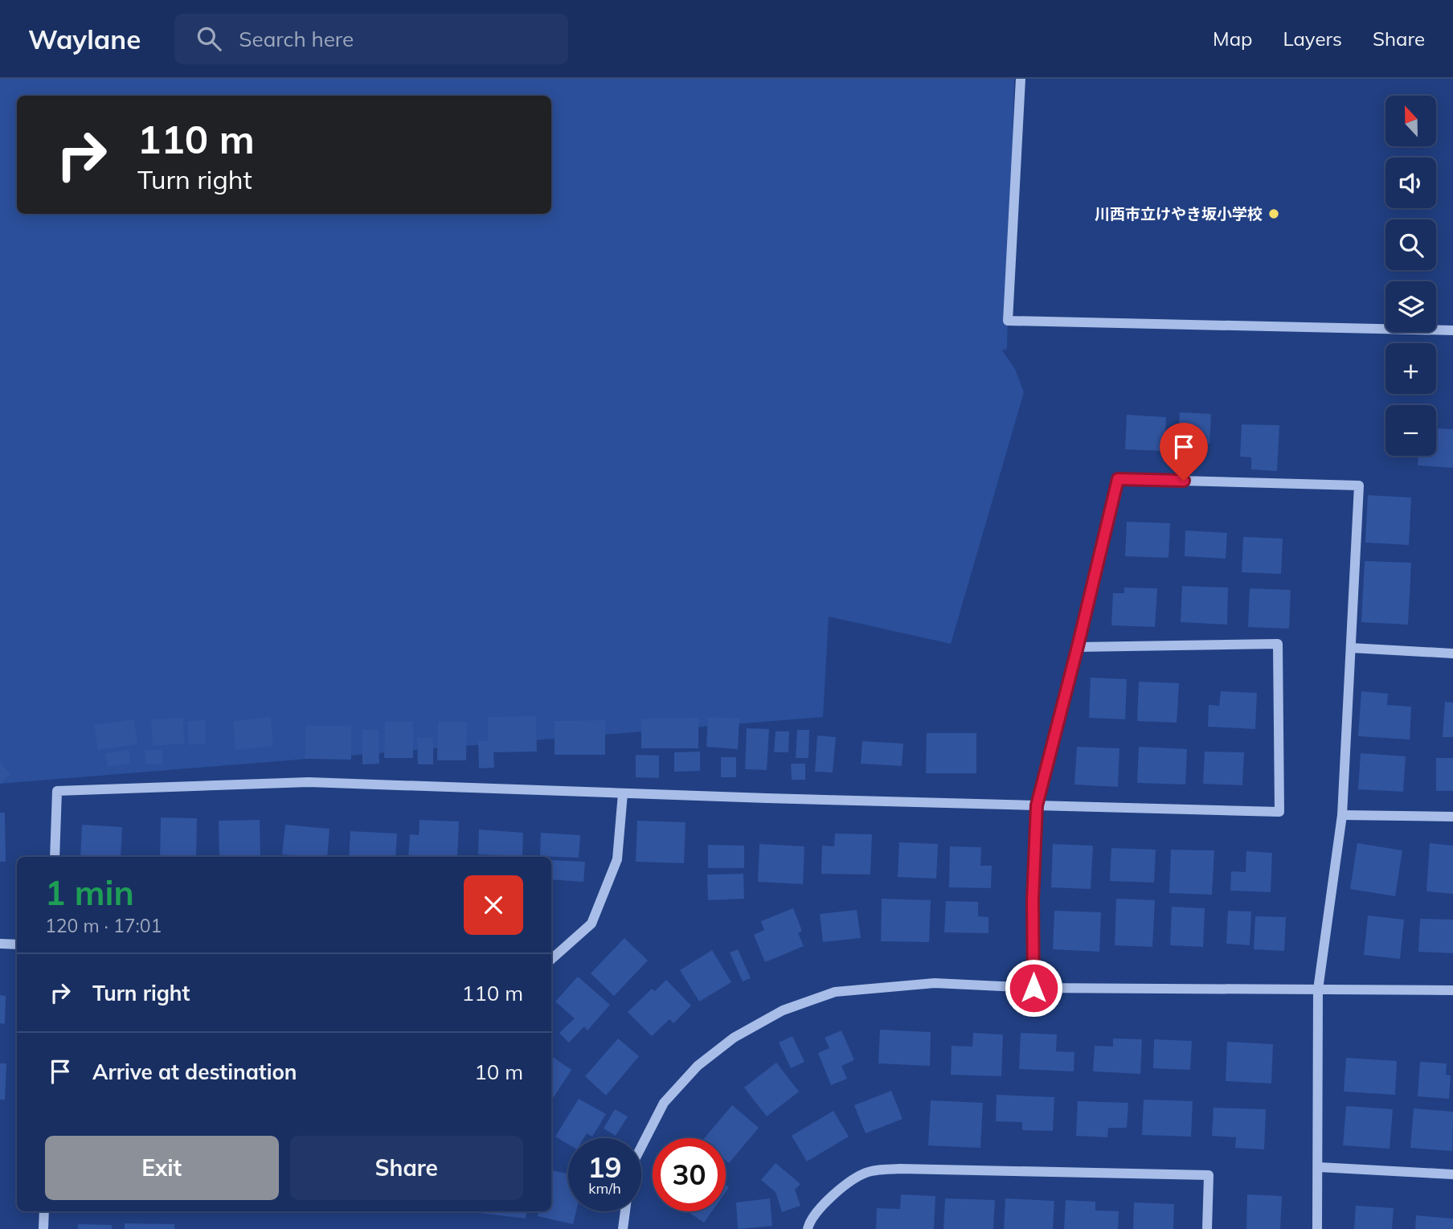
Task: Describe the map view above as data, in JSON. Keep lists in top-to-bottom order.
{
  "places": ["川西市立けやき坂小学校"],
  "north": "top",
  "page": {
    "header": "Waylane",
    "search": "Search here",
    "nav": ["Map", "Layers", "Share"],
    "map_buttons": ["+", "−"],
    "turn": ["110 m", "Turn right"],
    "heading": ["1 min", "120 m · 17:01"],
    "list": [
      {
        "name": "Turn right",
        "value": "110 m"
      },
      {
        "name": "Arrive at destination",
        "value": "10 m"
      }
    ],
    "buttons": ["Exit", "Share"],
    "speed": "19 km/h",
    "limit": "30"
  }
}
